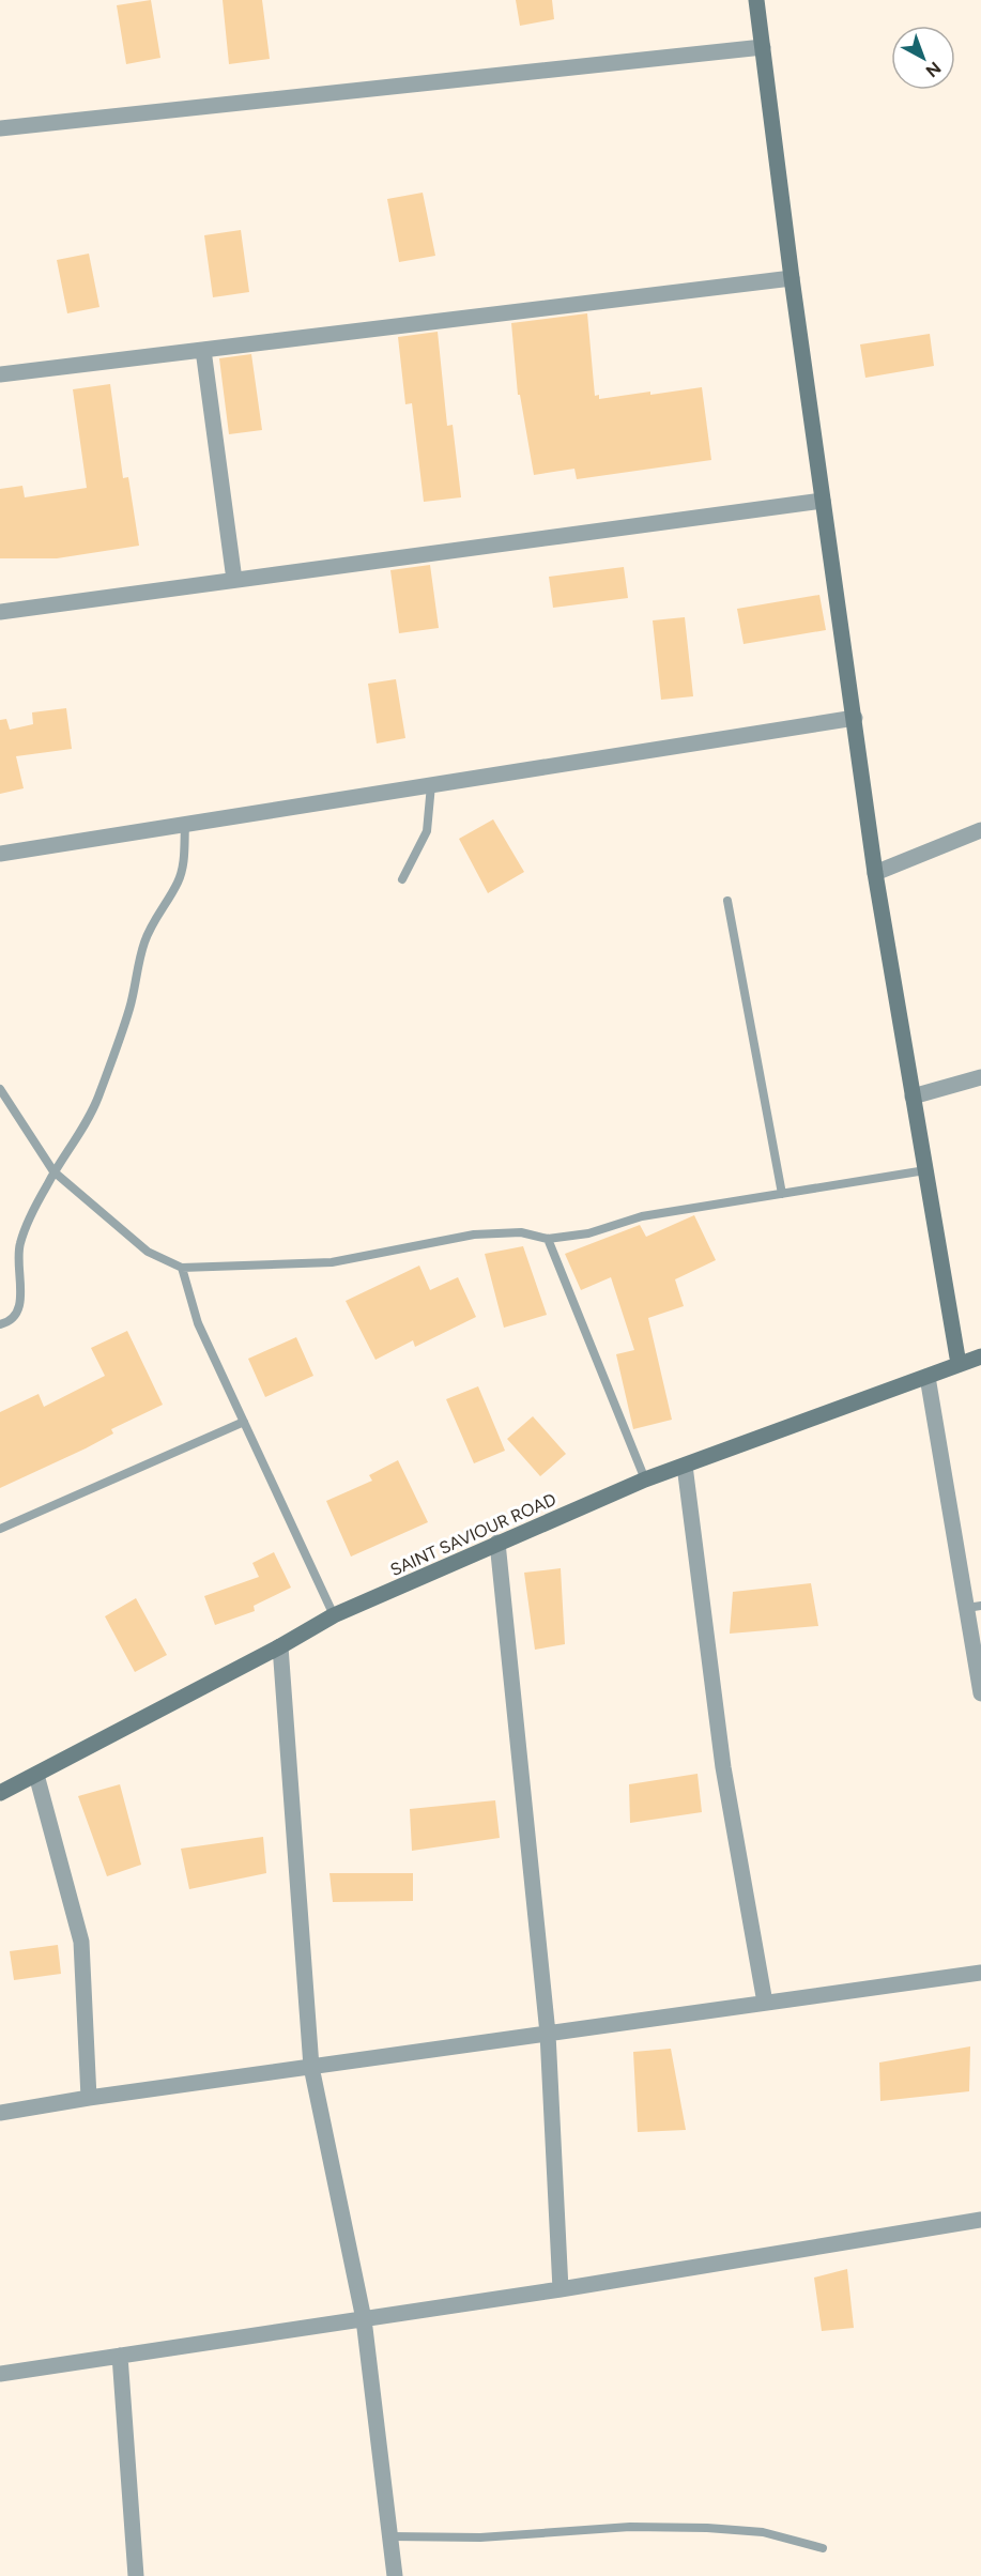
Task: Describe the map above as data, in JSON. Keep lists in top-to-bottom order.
{
  "streets": {
    "street": ["SAINT SAVIOUR ROAD"]
  },
  "north": "bottom right"
}
